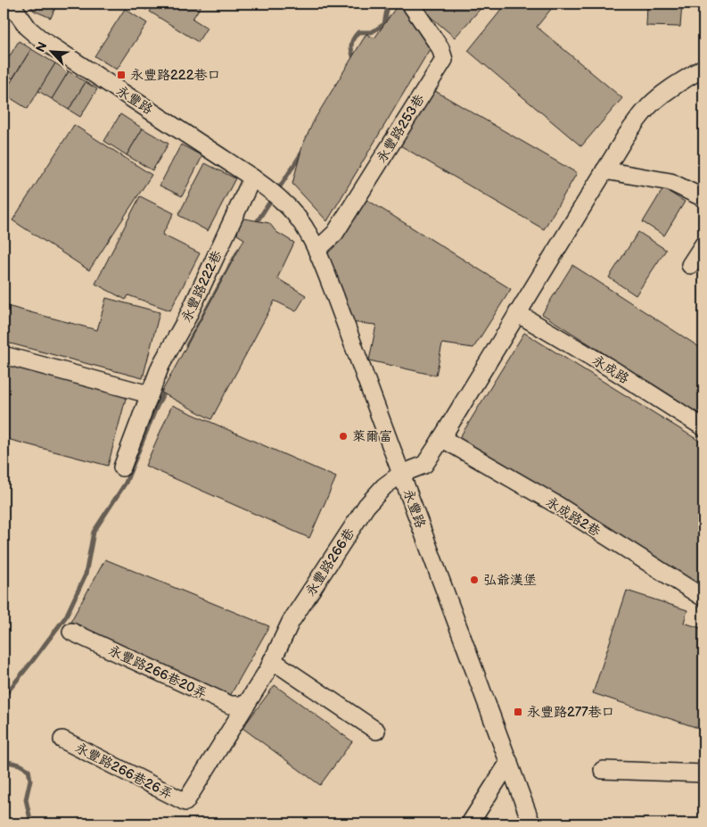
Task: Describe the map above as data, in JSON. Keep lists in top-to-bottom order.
{
  "streets": {
    "street": [
      "永豐路",
      "永豐路253巷",
      "永豐路222巷",
      "永成路",
      "永成路2巷",
      "永豐路266巷",
      "永豐路266巷20弄",
      "永豐路266巷26弄"
    ]
  },
  "crossings": [
    ["永豐路", "永豐路253巷"],
    ["永豐路", "永豐路222巷"],
    ["永豐路", "永豐路266巷"],
    ["永豐路266巷", "永豐路266巷20弄"],
    ["永豐路266巷", "永豐路266巷26弄"]
  ],
  "places": {
    "transit": ["永豐路222巷口", "永豐路277巷口"],
    "other": ["萊爾富", "弘爺漢堡"]
  },
  "north": "top left"
}
